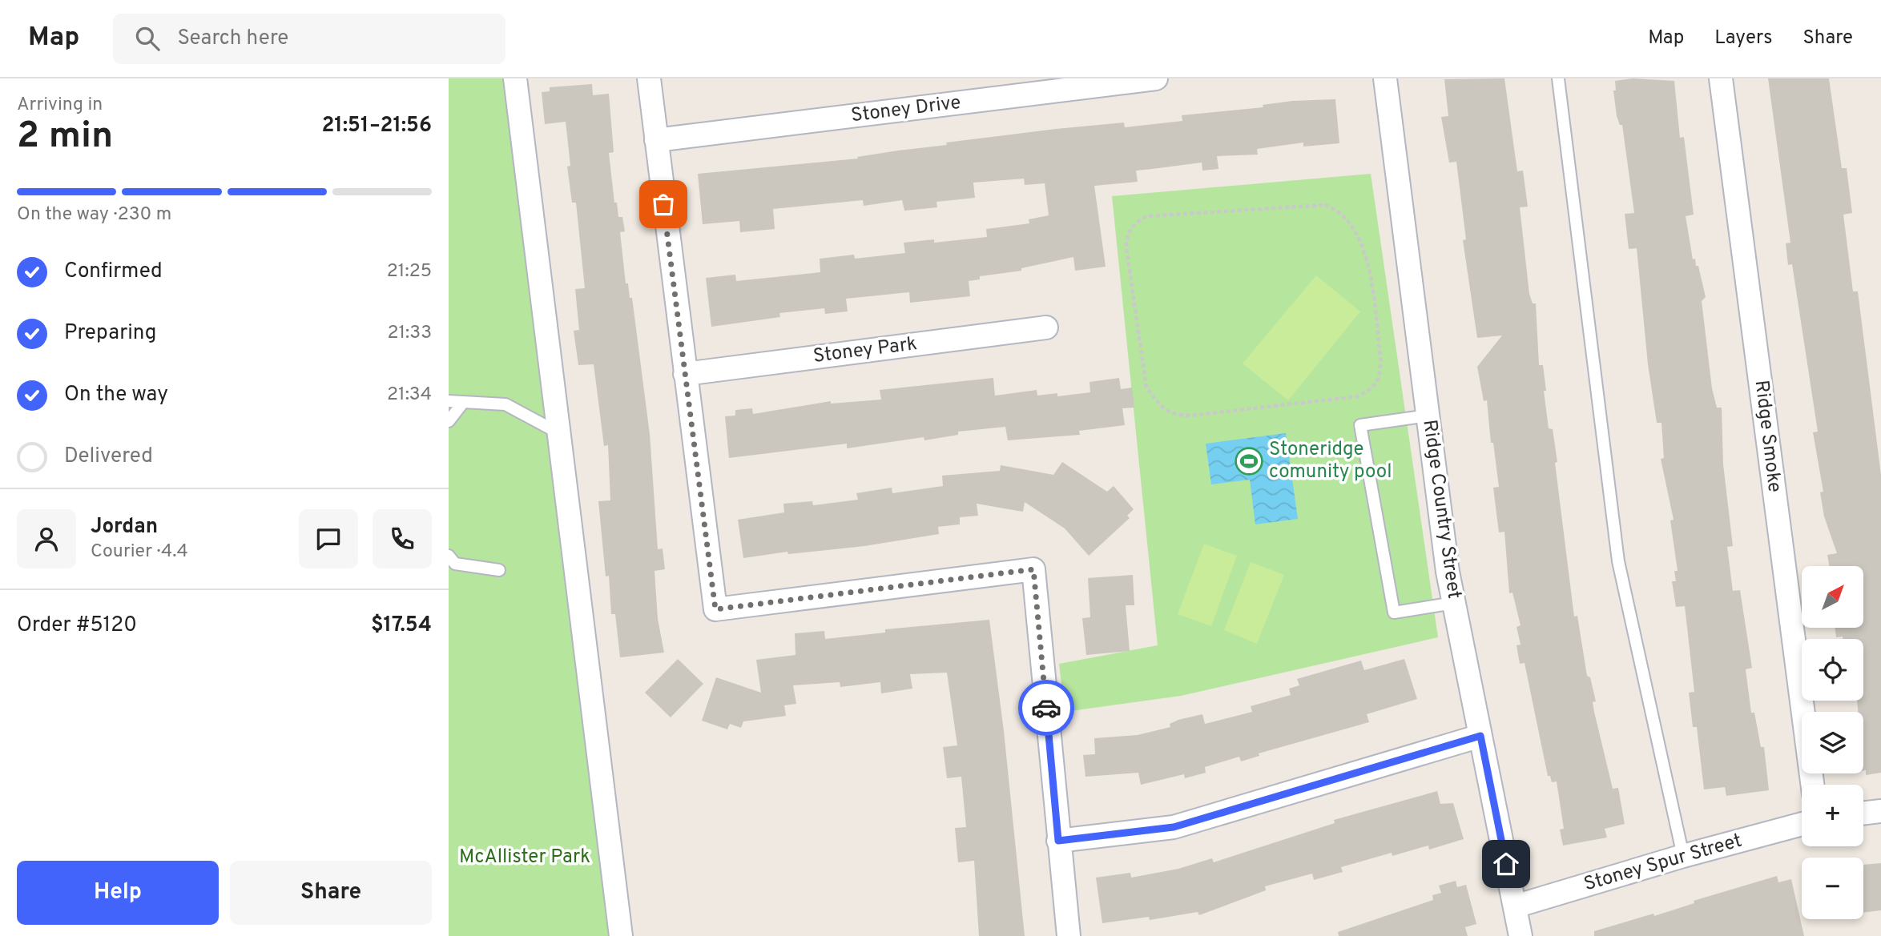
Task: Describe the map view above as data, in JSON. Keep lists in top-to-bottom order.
{
  "streets": {
    "street": [
      "Stoney Drive",
      "Stoney Park",
      "Ridge Smoke",
      "Ridge Country Street",
      "Stoney Spur Street"
    ]
  },
  "crossings": [
    ["Ridge Country Street", "Stoney Spur Street"]
  ],
  "parks": ["McAllister Park"],
  "places": {
    "sports": ["Stoneridge comunity pool"]
  },
  "north": "top right",
  "page": {
    "header": "Map",
    "search": "Search here",
    "nav": ["Map", "Layers", "Share"],
    "heading": ["2 min", "Arriving in", "21:51–21:56"],
    "panel": [
      "Jordan",
      "Courier · 4.4",
      "Order #5120",
      "$17.54"
    ],
    "bar": "On the way · 230 m",
    "list": [
      ["Confirmed", "21:25"],
      ["Preparing", "21:33"],
      ["On the way", "21:34"],
      "Delivered"
    ],
    "map_buttons": ["+", "−"],
    "buttons": ["Help", "Share"]
  }
}
